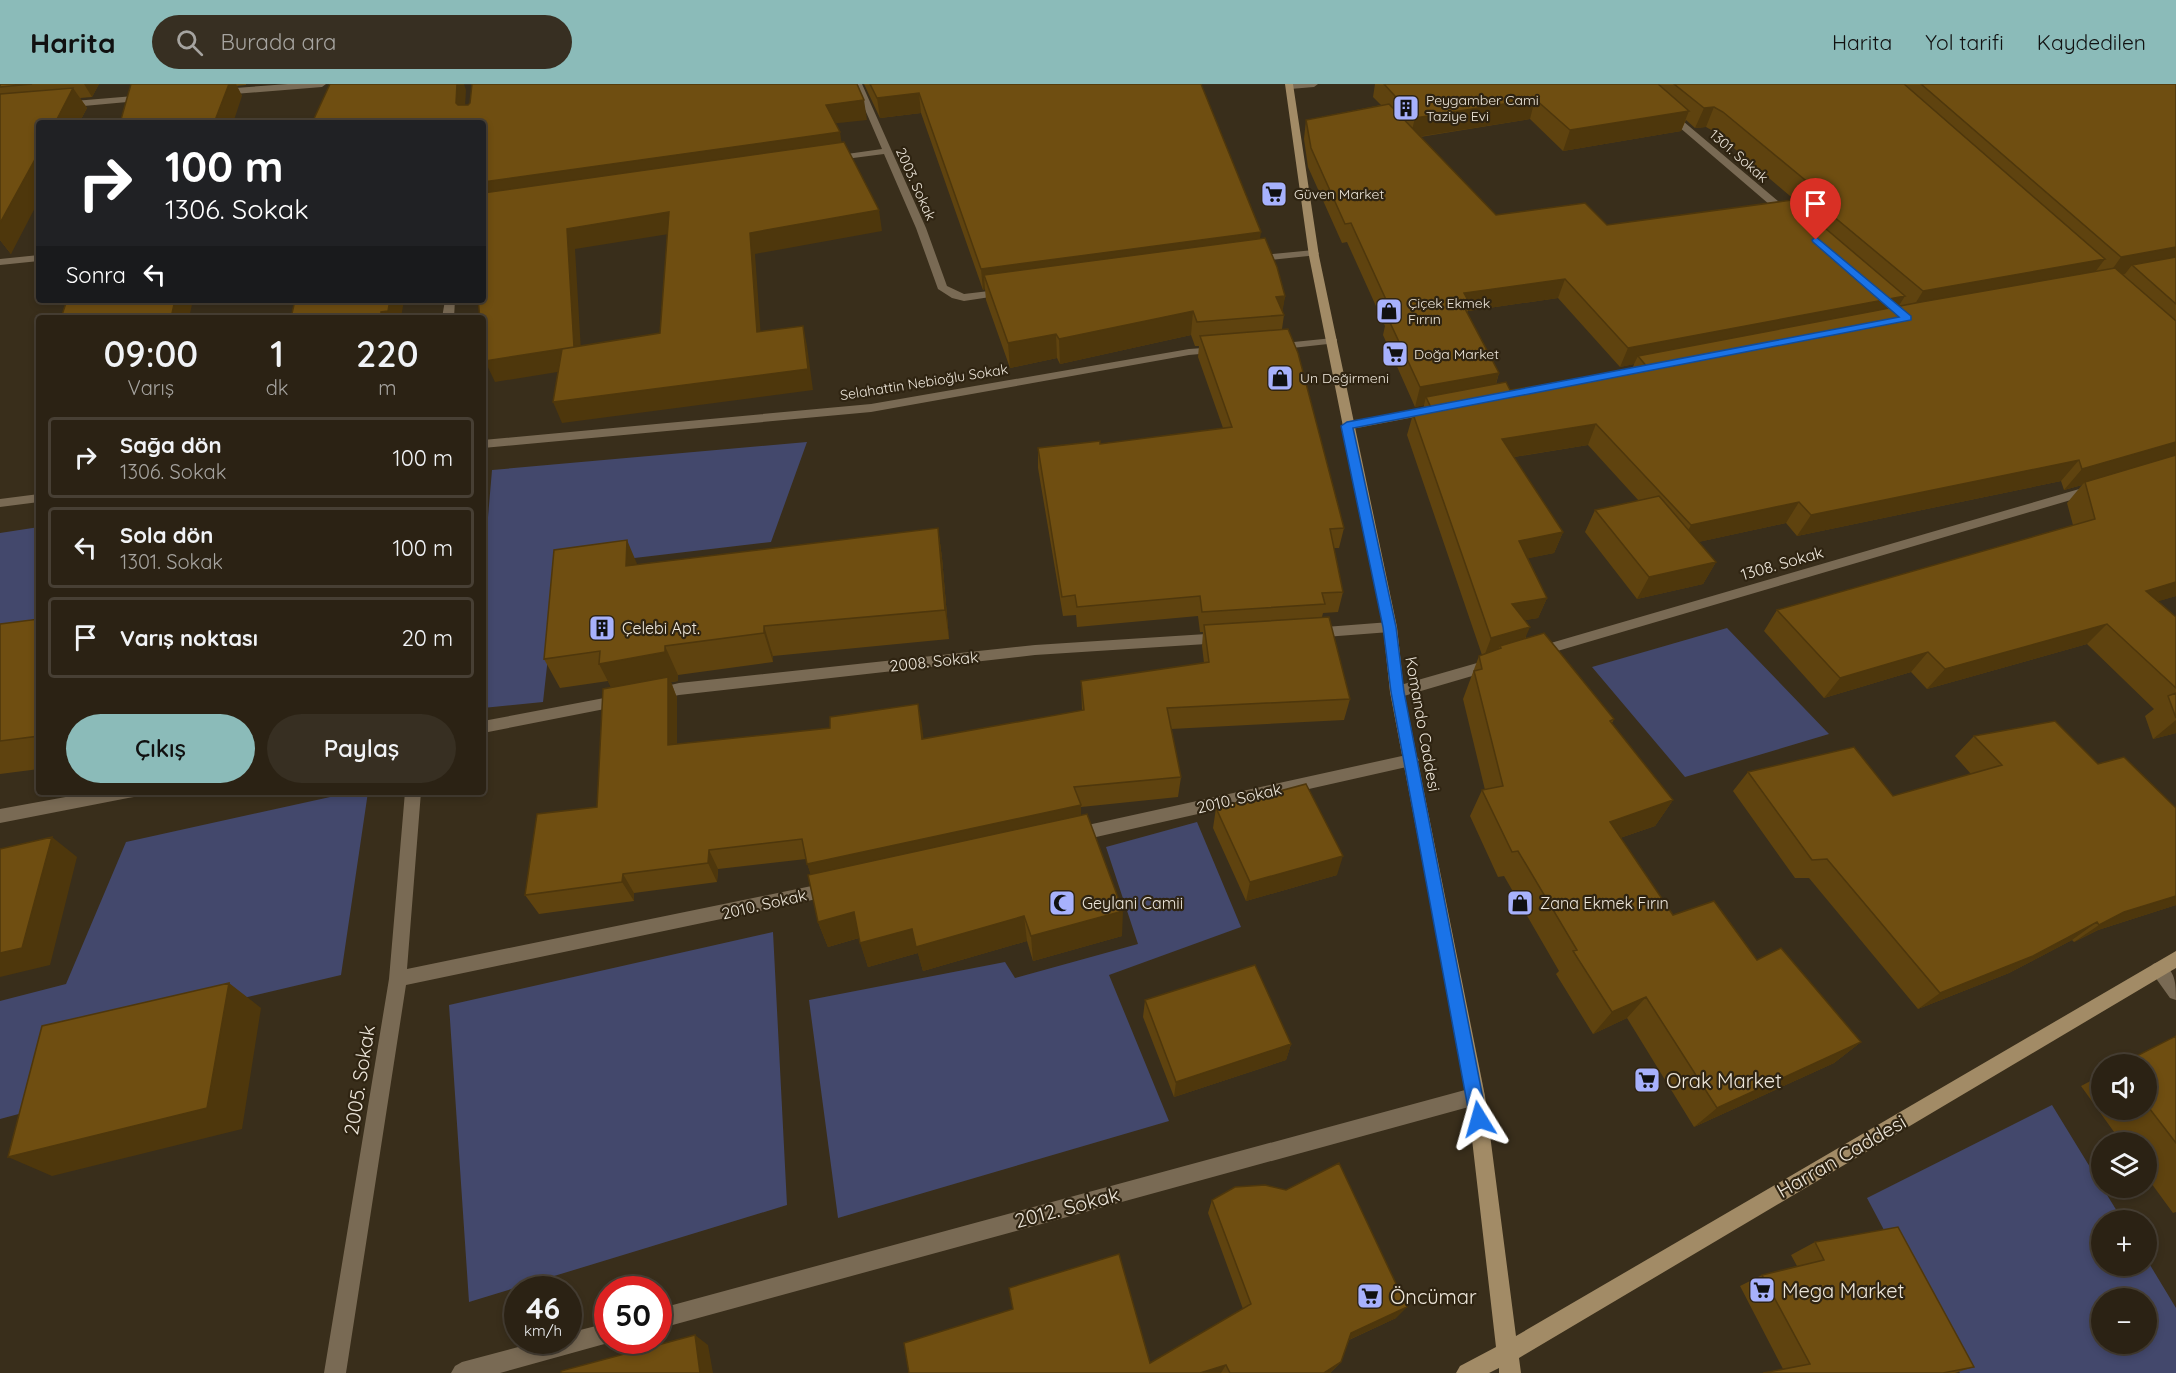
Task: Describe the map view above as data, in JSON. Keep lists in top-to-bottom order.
{
  "streets": {
    "main road": ["Komando Caddesi", "Harran Caddesi"],
    "street": [
      "1301. Sokak",
      "2003. Sokak",
      "Selahattin Nebioğlu Sokak",
      "1308. Sokak",
      "2008. Sokak",
      "2010. Sokak",
      "2005. Sokak",
      "2012. Sokak"
    ]
  },
  "crossings": [
    ["Komando Caddesi", "2010. Sokak"],
    ["Komando Caddesi", "Harran Caddesi"],
    ["Komando Caddesi", "2012. Sokak"],
    ["2010. Sokak", "2005. Sokak"]
  ],
  "places": {
    "building": ["Peygamber Cami Taziye Evi", "Çelebi Apt."],
    "supermarket": [
      "Güven Market",
      "Doğa Market",
      "Orak Market",
      "Mega Market",
      "Öncümar"
    ],
    "shop": ["Çiçek Ekmek Fırrın", "Un Değirmeni", "Zana Ekmek Fırın"],
    "mosque": ["Geylani Camii"]
  },
  "page": {
    "header": "Harita",
    "search": "Burada ara",
    "nav": ["Harita", "Yol tarifi", "Kaydedilen"],
    "turn": ["100 m", "1306. Sokak"],
    "then": "Sonra",
    "eta": [
      "09:00",
      "Varış",
      "1",
      "dk",
      "220",
      "m"
    ],
    "list": [
      {
        "name": "Sağa dön",
        "note": "1306. Sokak",
        "value": "100 m"
      },
      {
        "name": "Sola dön",
        "note": "1301. Sokak",
        "value": "100 m"
      },
      {
        "name": "Varış noktası",
        "value": "20 m"
      }
    ],
    "buttons": ["Çıkış", "Paylaş"],
    "map_buttons": ["+", "−"],
    "speed": "46 km/h",
    "limit": "50"
  }
}
